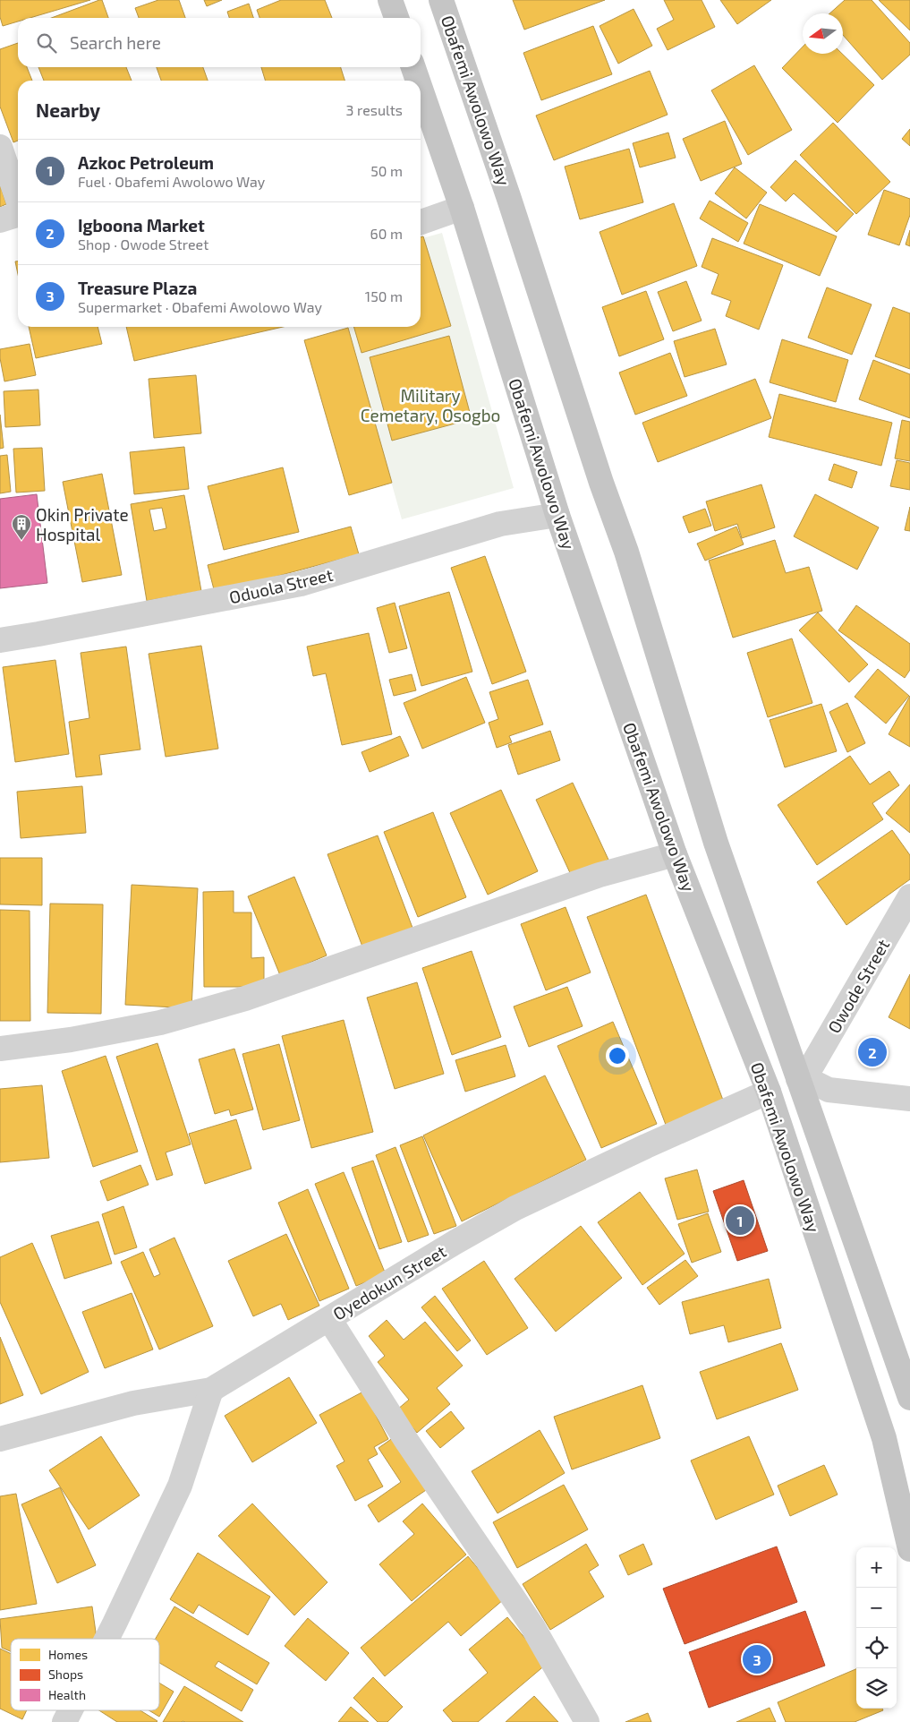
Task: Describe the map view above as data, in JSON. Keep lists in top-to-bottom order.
{
  "streets": {
    "main road": ["Obafemi Awolowo Way"],
    "street": ["Oduola Street", "Owode Street", "Oyedokun Street"]
  },
  "crossings": [
    ["Obafemi Awolowo Way", "Oduola Street"],
    ["Obafemi Awolowo Way", "Owode Street"],
    ["Obafemi Awolowo Way", "Oyedokun Street"]
  ],
  "parks": ["Military Cemetary, Osogbo"],
  "places": {
    "building": ["Okin Private Hospital"]
  },
  "legend": ["Homes", "Shops", "Health"],
  "north": "left",
  "page": {
    "search": "Search here",
    "heading": ["Nearby", "3 results"],
    "list": [
      {
        "mark": "1",
        "name": "Azkoc Petroleum",
        "note": "Fuel · Obafemi Awolowo Way",
        "value": "50 m"
      },
      {
        "mark": "2",
        "name": "Igboona Market",
        "note": "Shop · Owode Street",
        "value": "60 m"
      },
      {
        "mark": "3",
        "name": "Treasure Plaza",
        "note": "Supermarket · Obafemi Awolowo Way",
        "value": "150 m"
      }
    ],
    "pins": ["2", "1", "3"],
    "map_buttons": ["+", "−"]
  }
}
